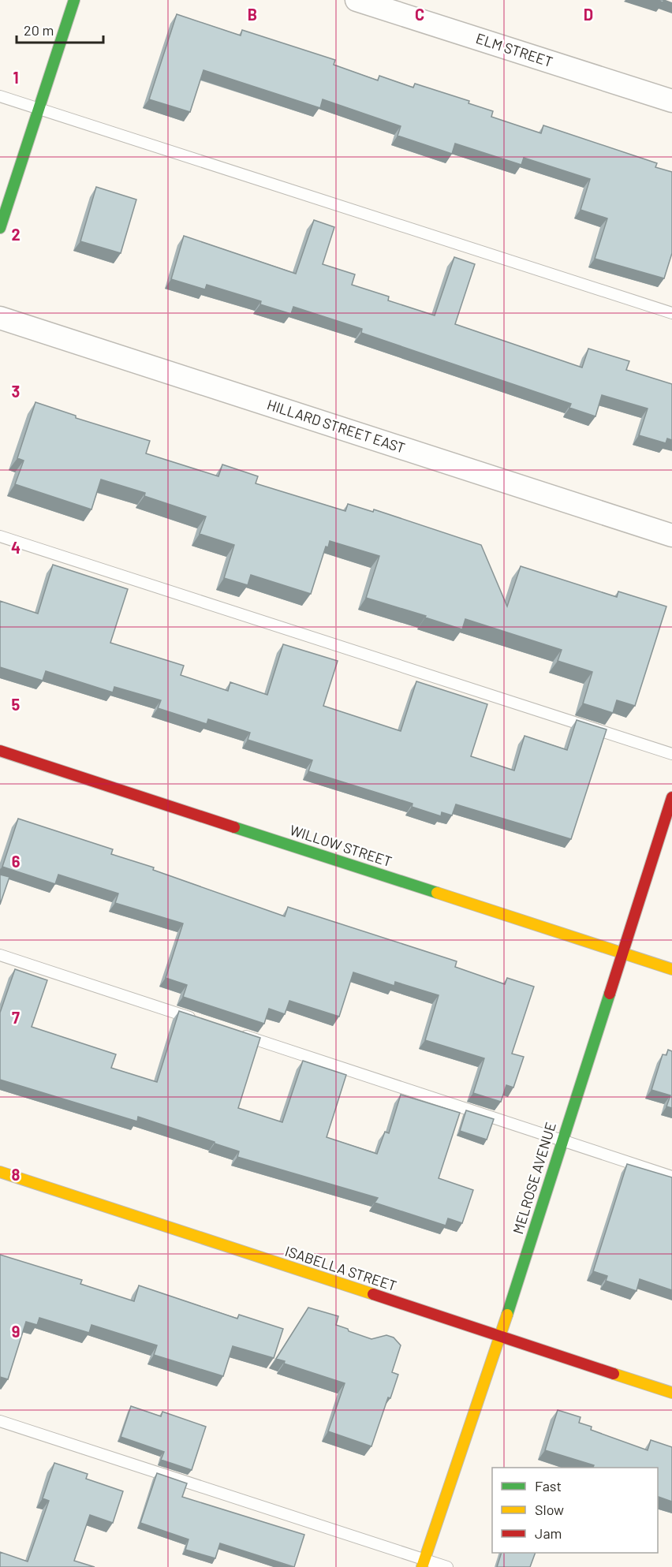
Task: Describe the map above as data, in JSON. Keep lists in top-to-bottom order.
{
  "streets": {
    "street": [
      "ELM STREET",
      "HILLARD STREET EAST",
      "WILLOW STREET",
      "MELROSE AVENUE",
      "ISABELLA STREET"
    ]
  },
  "crossings": [
    ["WILLOW STREET", "MELROSE AVENUE"],
    ["MELROSE AVENUE", "ISABELLA STREET"]
  ],
  "legend": ["Fast", "Slow", "Jam"],
  "scale_bar": "20 m",
  "grid": {
    "columns": ["B", "C", "D"],
    "rows": [
      "1",
      "2",
      "3",
      "4",
      "5",
      "6",
      "7",
      "8",
      "9"
    ]
  }
}
